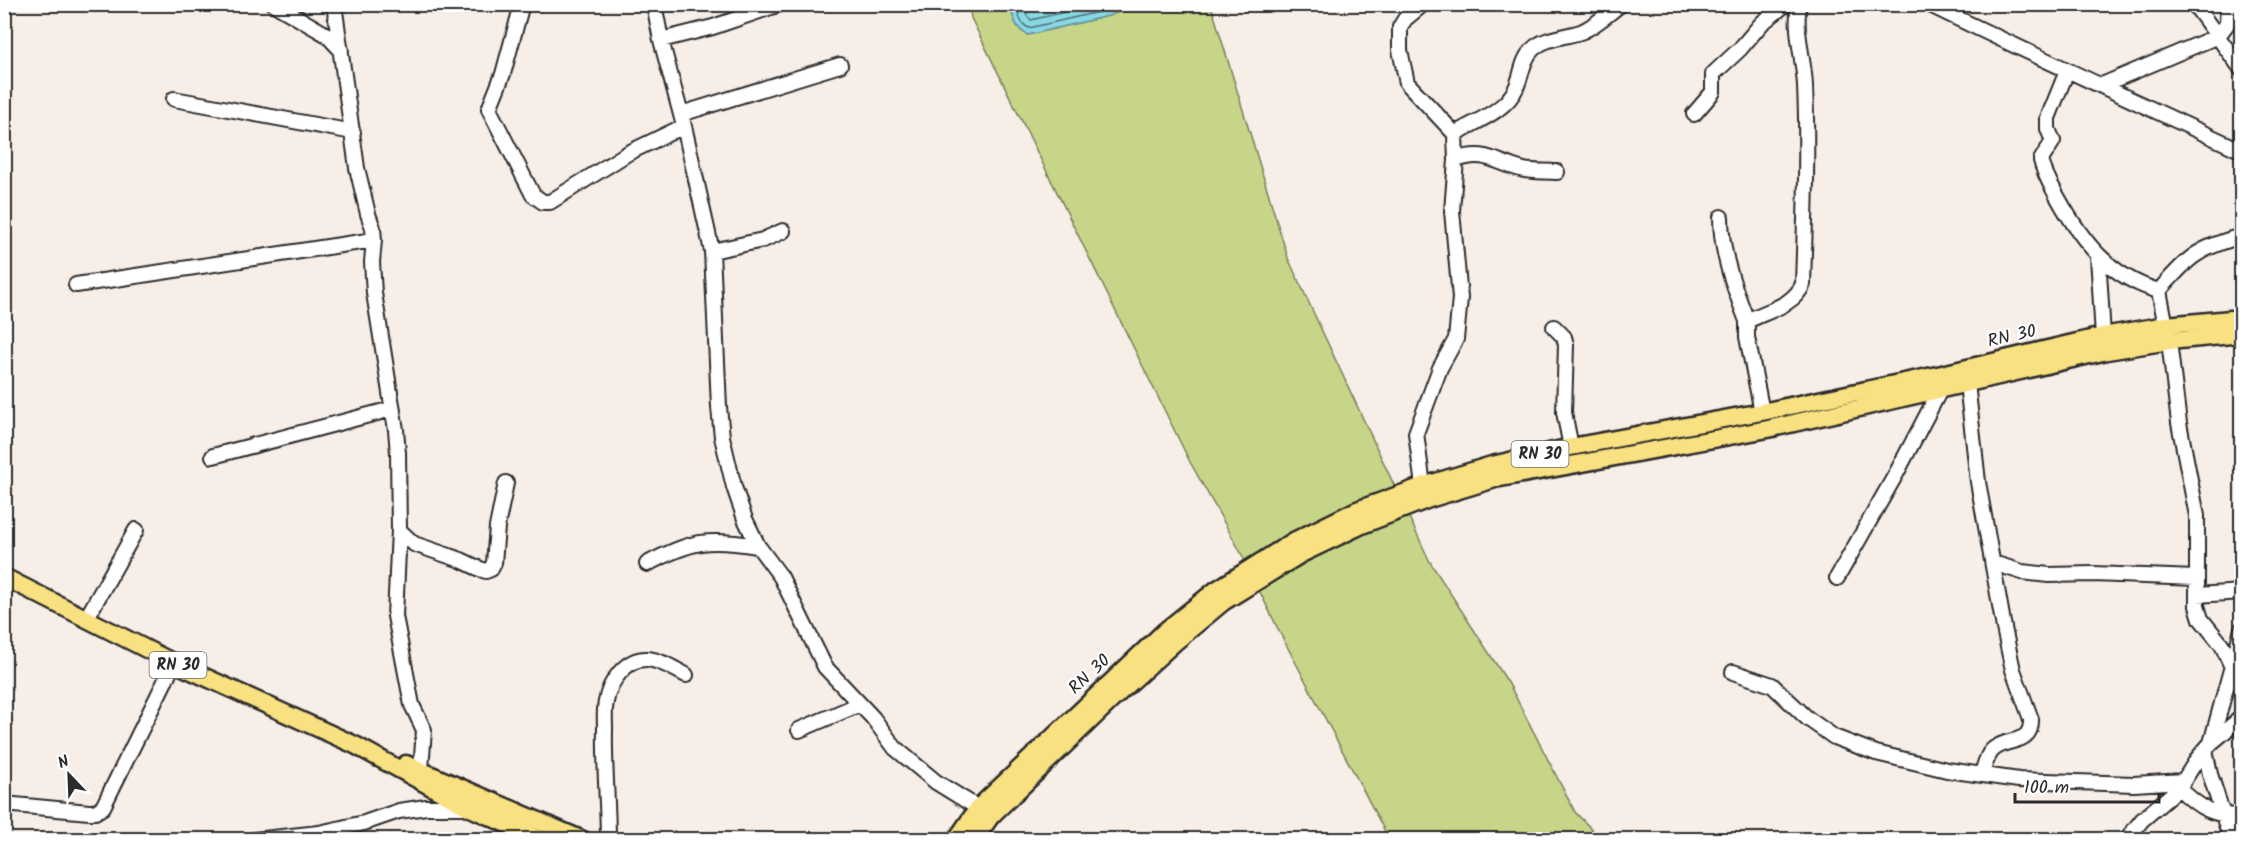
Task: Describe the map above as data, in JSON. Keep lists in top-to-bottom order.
{
  "streets": {
    "main road": ["RN 30"]
  },
  "scale_bar": "100 m",
  "north": "top left"
}
